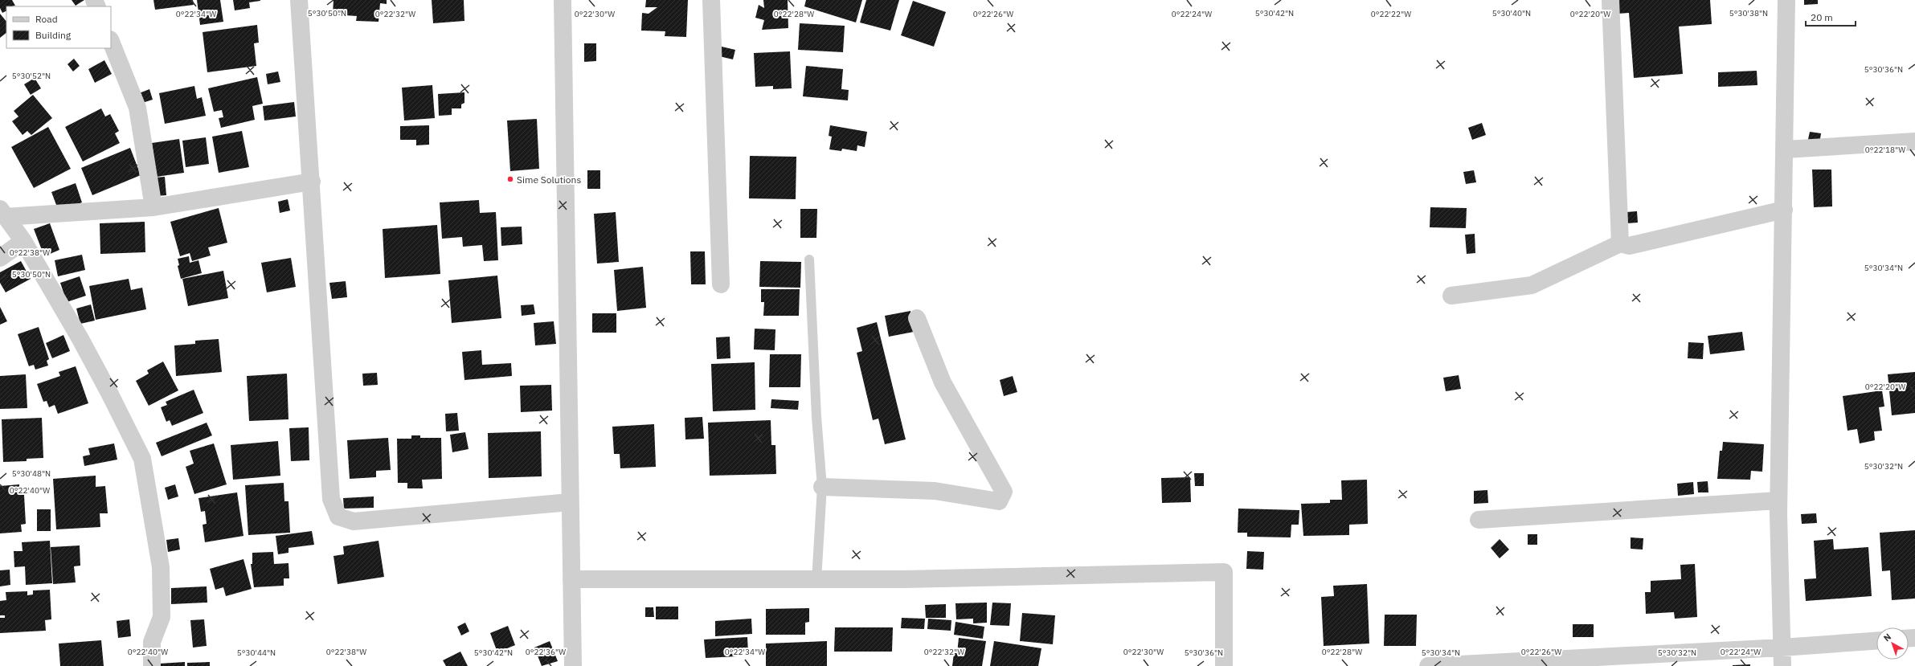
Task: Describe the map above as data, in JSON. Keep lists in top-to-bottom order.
{
  "places": ["Sime Solutions"],
  "legend": ["Road", "Building"],
  "scale_bar": "20 m",
  "north": "top left",
  "coordinates": [
    "5°30'50\"N",
    "5°30'42\"N",
    "5°30'40\"N",
    "5°30'38\"N",
    "0°22'34\"W",
    "0°22'32\"W",
    "0°22'30\"W",
    "0°22'22\"W",
    "0°22'20\"W",
    "0°22'28\"W",
    "0°22'26\"W",
    "0°22'24\"W",
    "5°30'36\"N",
    "5°30'52\"N",
    "0°22'18\"W",
    "0°22'38\"W",
    "5°30'34\"N",
    "5°30'32\"N",
    "5°30'48\"N",
    "0°22'40\"W",
    "0°22'36\"W",
    "5°30'44\"N"
  ]
}
